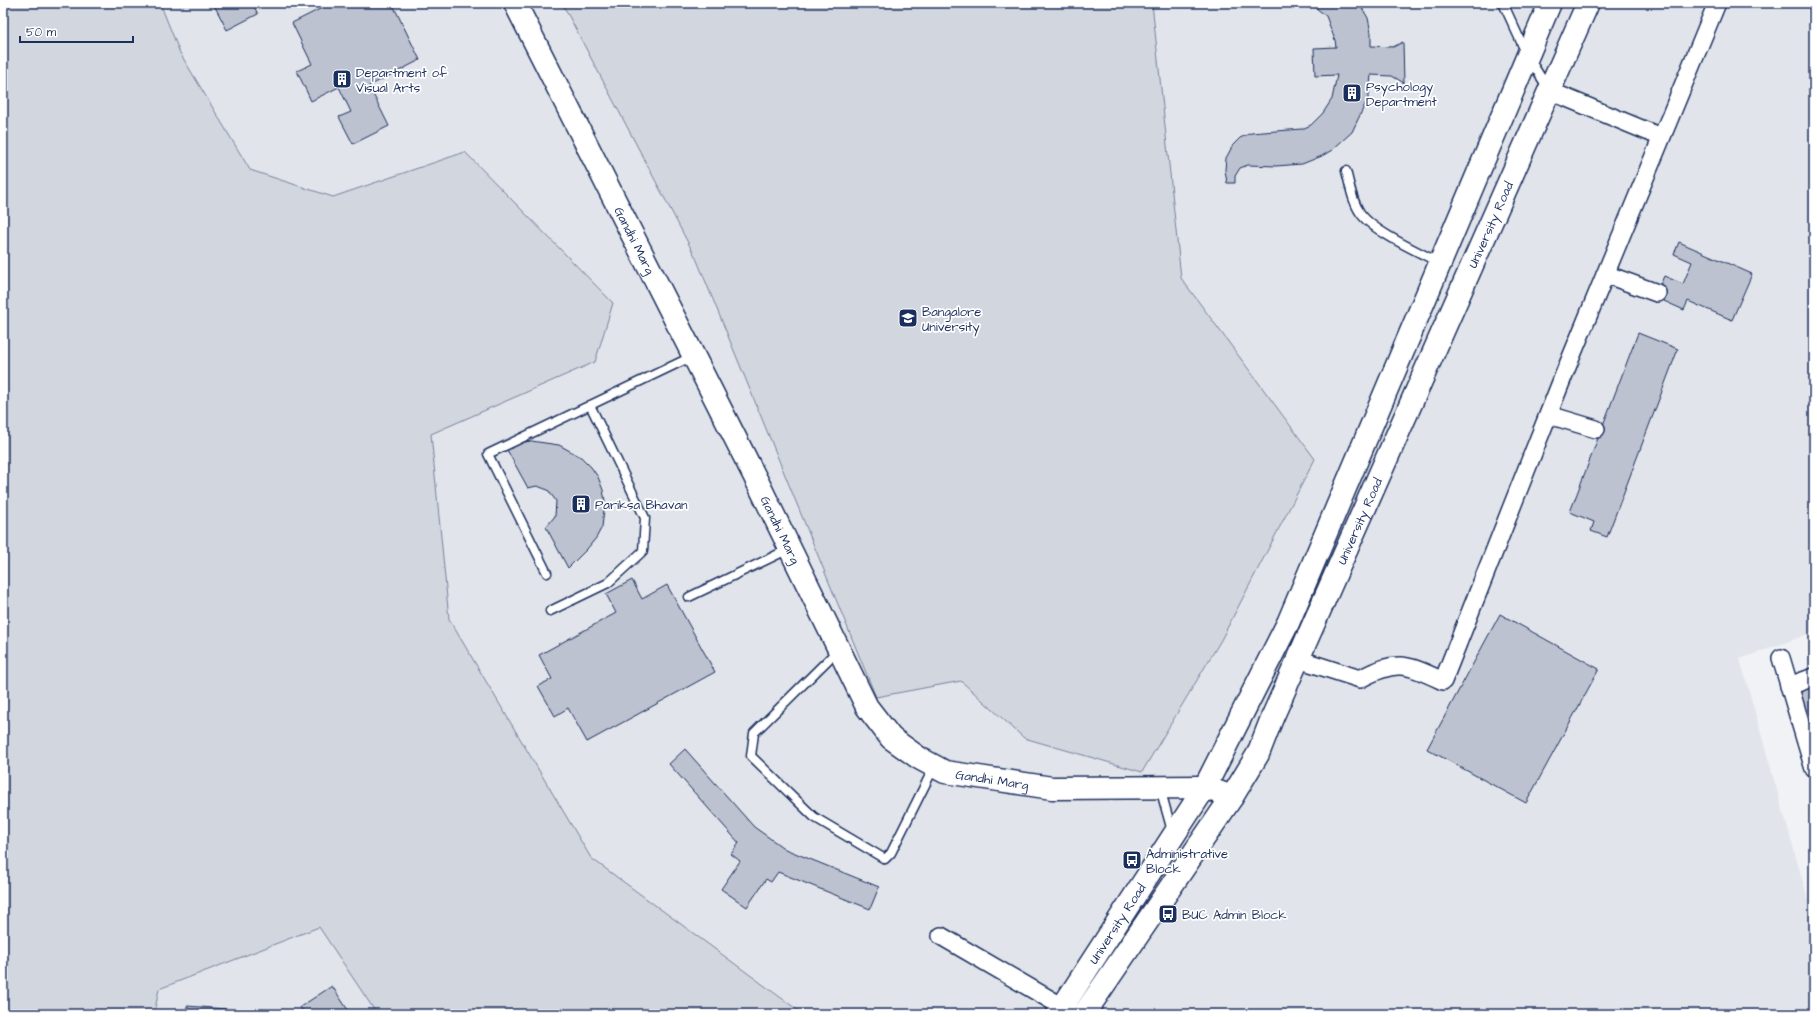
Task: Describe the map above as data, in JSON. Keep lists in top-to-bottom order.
{
  "streets": {
    "main road": ["University Road", "Gandhi Marg"]
  },
  "crossings": [
    ["University Road", "Gandhi Marg"]
  ],
  "places": {
    "building": ["Department of Visual Arts", "Psychology Department", "Pariksa Bhavan"],
    "school or university": ["Bangalore University"],
    "bus stop": ["Administrative Block", "BUC Admin Block"]
  },
  "scale_bar": "50 m"
}
